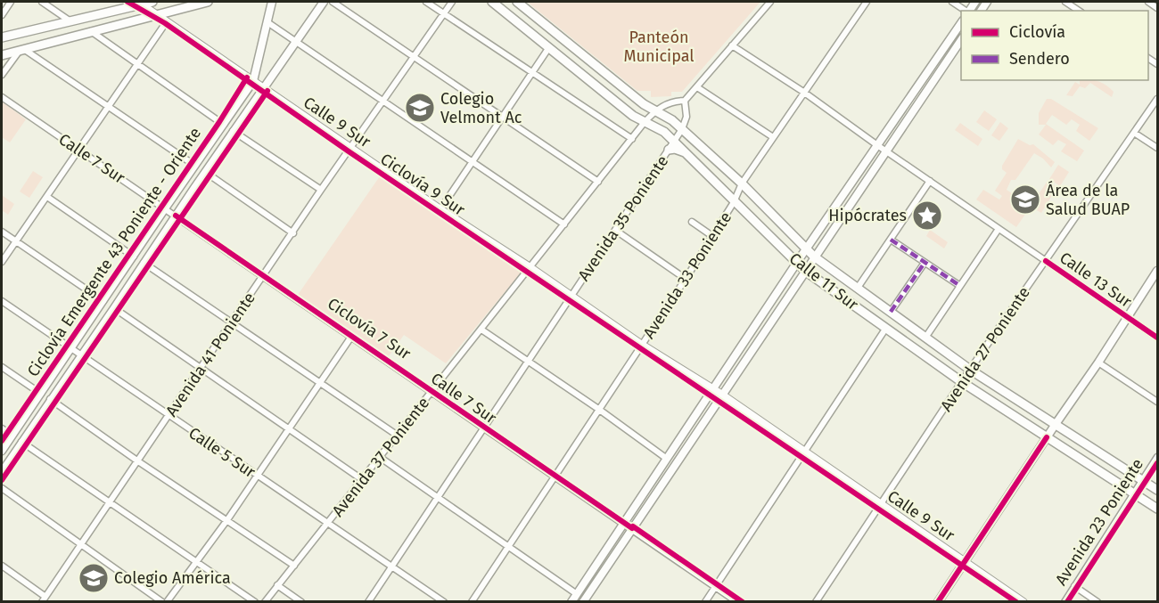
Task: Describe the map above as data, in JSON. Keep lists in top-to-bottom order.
{
  "streets": {
    "main road": ["Calle 11 Sur"],
    "street": [
      "Calle 9 Sur",
      "Calle 7 Sur",
      "Avenida 35 Poniente",
      "Avenida 33 Poniente",
      "Calle 13 Sur",
      "Avenida 27 Poniente",
      "Avenida 41 Poniente",
      "Calle 5 Sur",
      "Avenida 37 Poniente",
      "Avenida 23 Poniente"
    ],
    "cycle path": ["Ciclovía 9 Sur", "Ciclovía Emergente 43 Poniente - Oriente", "Ciclovía 7 Sur"]
  },
  "crossings": [
    ["Calle 9 Sur", "Avenida 35 Poniente"],
    ["Calle 9 Sur", "Avenida 33 Poniente"],
    ["Calle 9 Sur", "Avenida 27 Poniente"],
    ["Calle 9 Sur", "Avenida 41 Poniente"],
    ["Calle 9 Sur", "Avenida 37 Poniente"],
    ["Calle 7 Sur", "Avenida 35 Poniente"],
    ["Calle 7 Sur", "Avenida 33 Poniente"],
    ["Calle 7 Sur", "Avenida 41 Poniente"],
    ["Calle 7 Sur", "Avenida 37 Poniente"],
    ["Avenida 35 Poniente", "Calle 11 Sur"],
    ["Avenida 35 Poniente", "Calle 5 Sur"],
    ["Avenida 35 Poniente", "Avenida 37 Poniente"],
    ["Avenida 33 Poniente", "Calle 13 Sur"],
    ["Avenida 33 Poniente", "Calle 11 Sur"],
    ["Calle 13 Sur", "Avenida 27 Poniente"],
    ["Calle 11 Sur", "Avenida 27 Poniente"],
    ["Calle 11 Sur", "Avenida 37 Poniente"],
    ["Calle 11 Sur", "Avenida 23 Poniente"],
    ["Avenida 41 Poniente", "Calle 5 Sur"],
    ["Calle 5 Sur", "Avenida 37 Poniente"]
  ],
  "parks": ["Panteón Municipal"],
  "places": {
    "school or university": ["Colegio Velmont Ac", "Área de la Salud BUAP", "Colegio América"],
    "place": ["Hipócrates"]
  },
  "legend": ["Ciclovía", "Sendero"]
}
